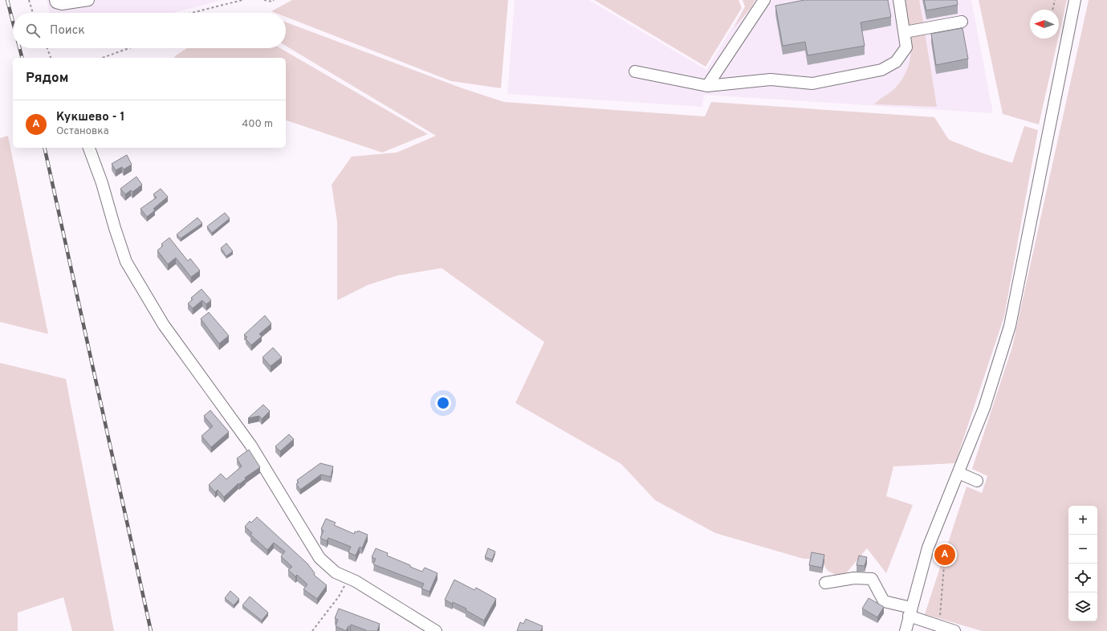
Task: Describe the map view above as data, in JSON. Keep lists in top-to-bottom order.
{
  "north": "left",
  "page": {
    "search": "Поиск",
    "heading": "Рядом",
    "list": [
      {
        "mark": "A",
        "name": "Кукшево - 1",
        "note": "Остановка",
        "value": "400 m"
      }
    ],
    "map_buttons": ["+", "−"],
    "pins": "A"
  }
}
